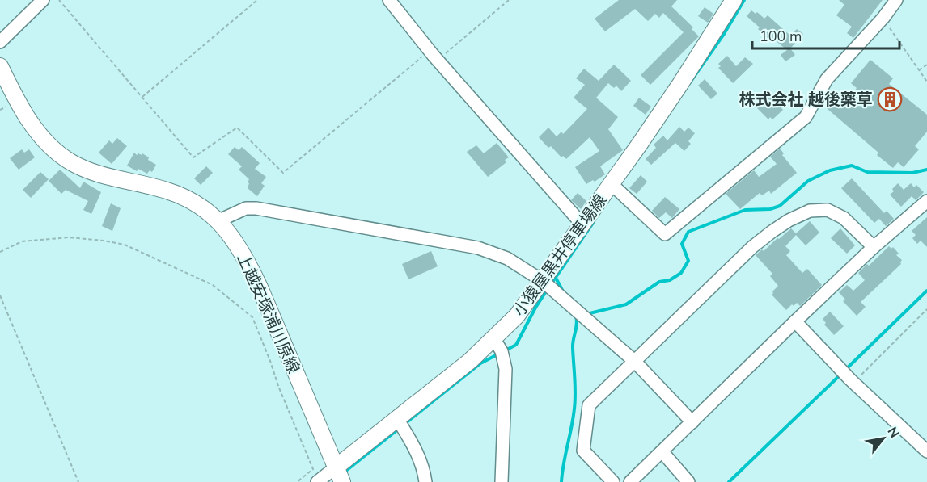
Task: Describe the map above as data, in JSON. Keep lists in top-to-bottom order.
{
  "streets": {
    "main road": ["小猿屋黒井停車場線", "上越安塚浦川原線"]
  },
  "crossings": [
    ["小猿屋黒井停車場線", "上越安塚浦川原線"]
  ],
  "places": {
    "building": ["株式会社 越後薬草"]
  },
  "scale_bar": "100 m",
  "north": "top right"
}
